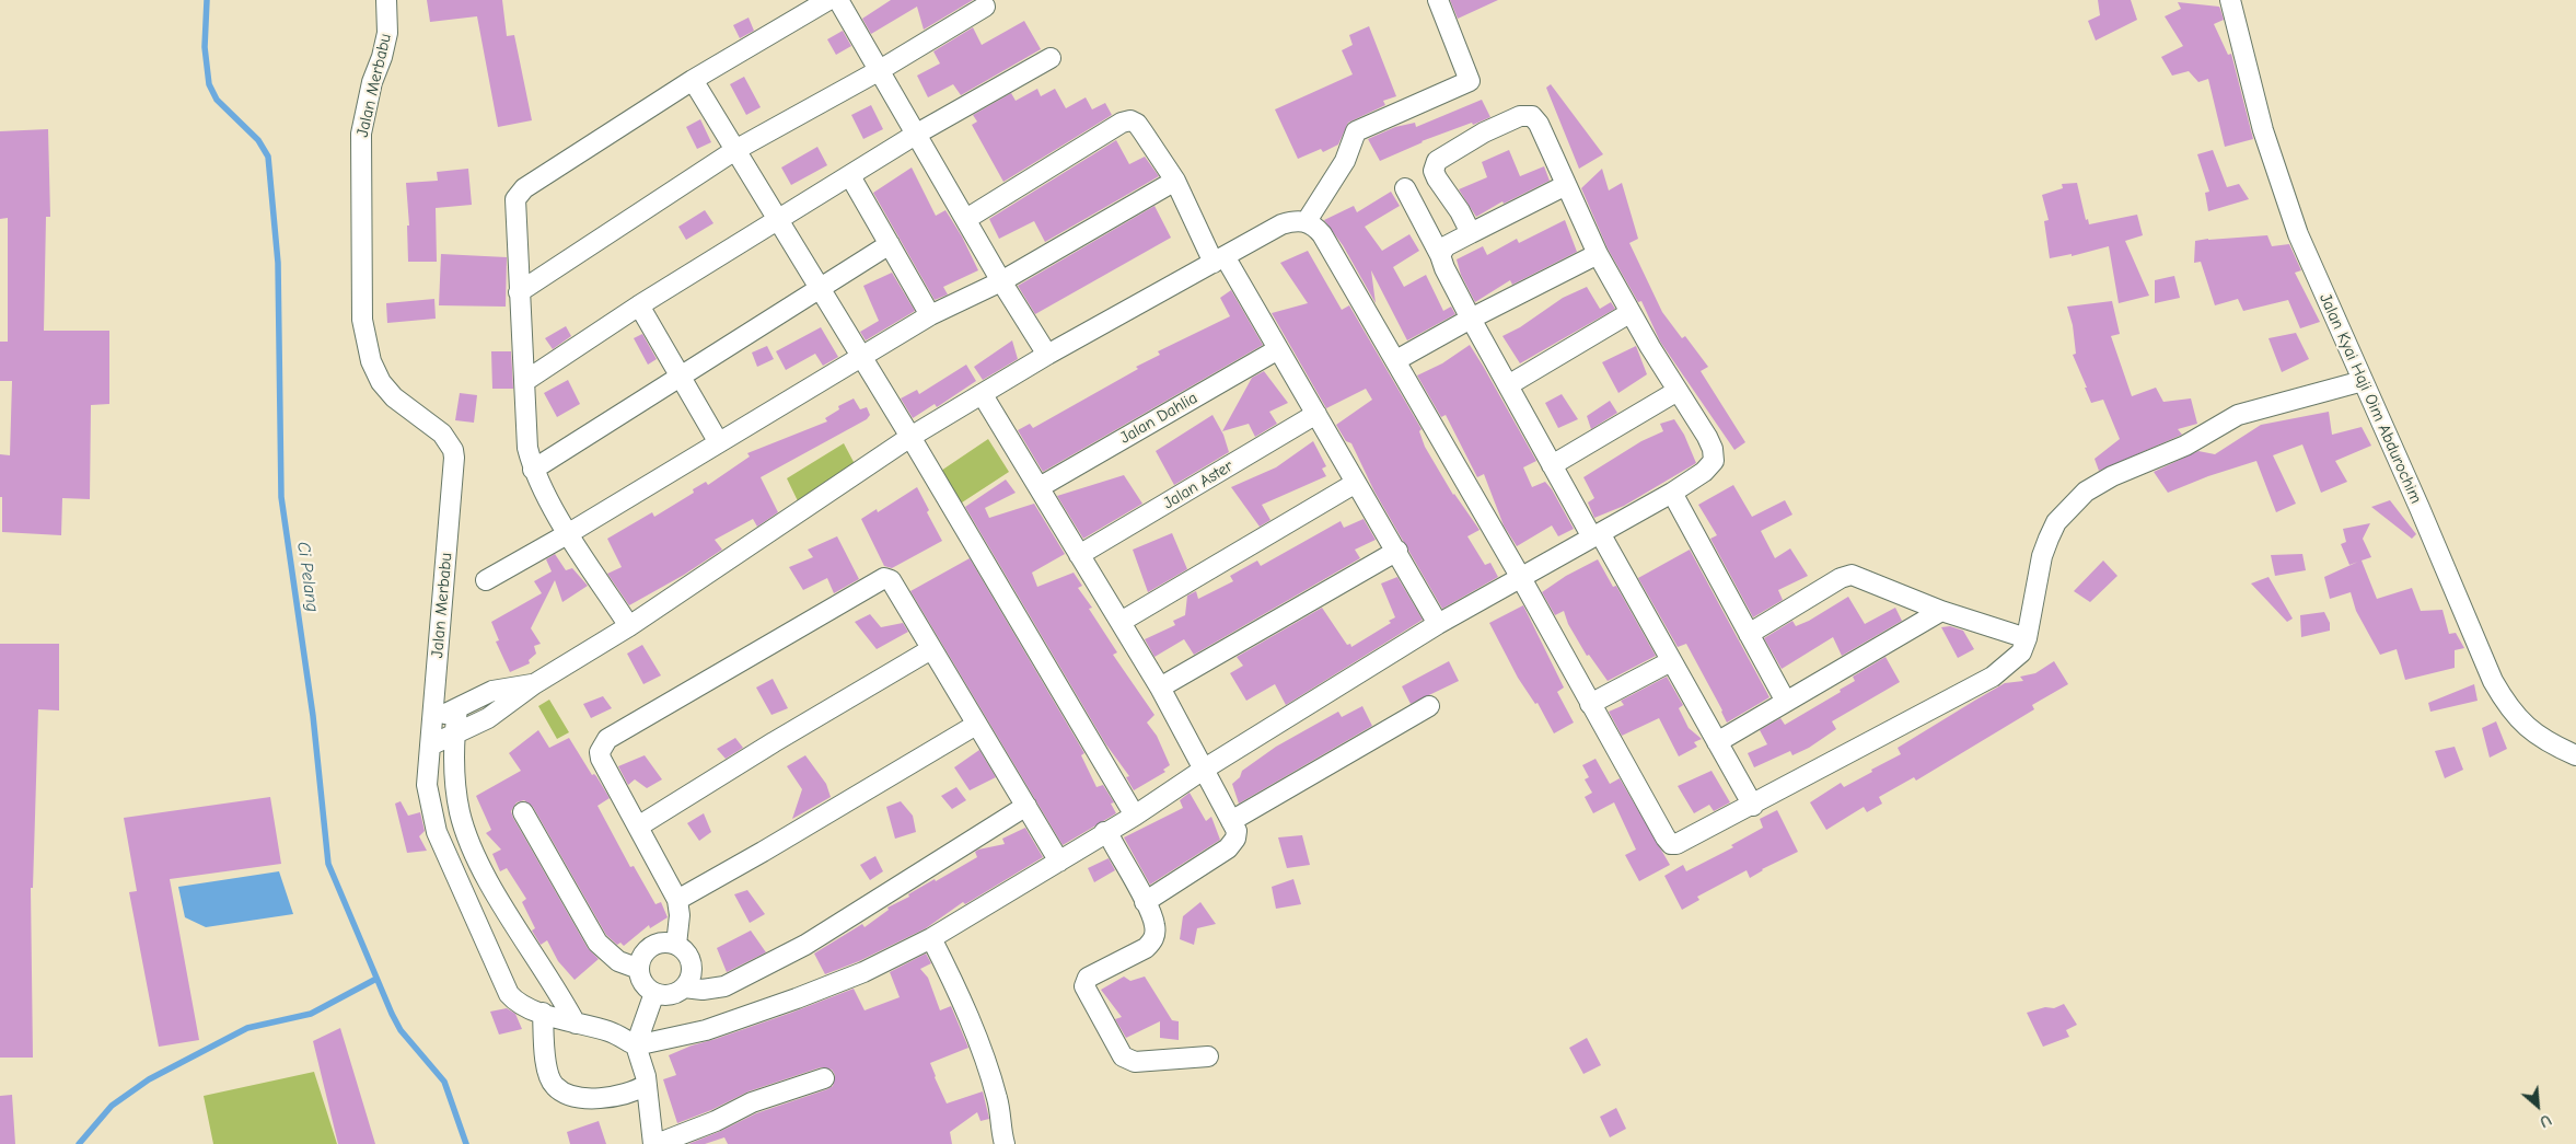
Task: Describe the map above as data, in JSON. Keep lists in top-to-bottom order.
{
  "streets": {
    "street": [
      "Jalan Merbabu",
      "Jalan Kyai Haji Oim Abdurochim",
      "Jalan Dahlia",
      "Jalan Aster"
    ]
  },
  "water": ["Ci Pelang"],
  "north": "bottom right"
}
